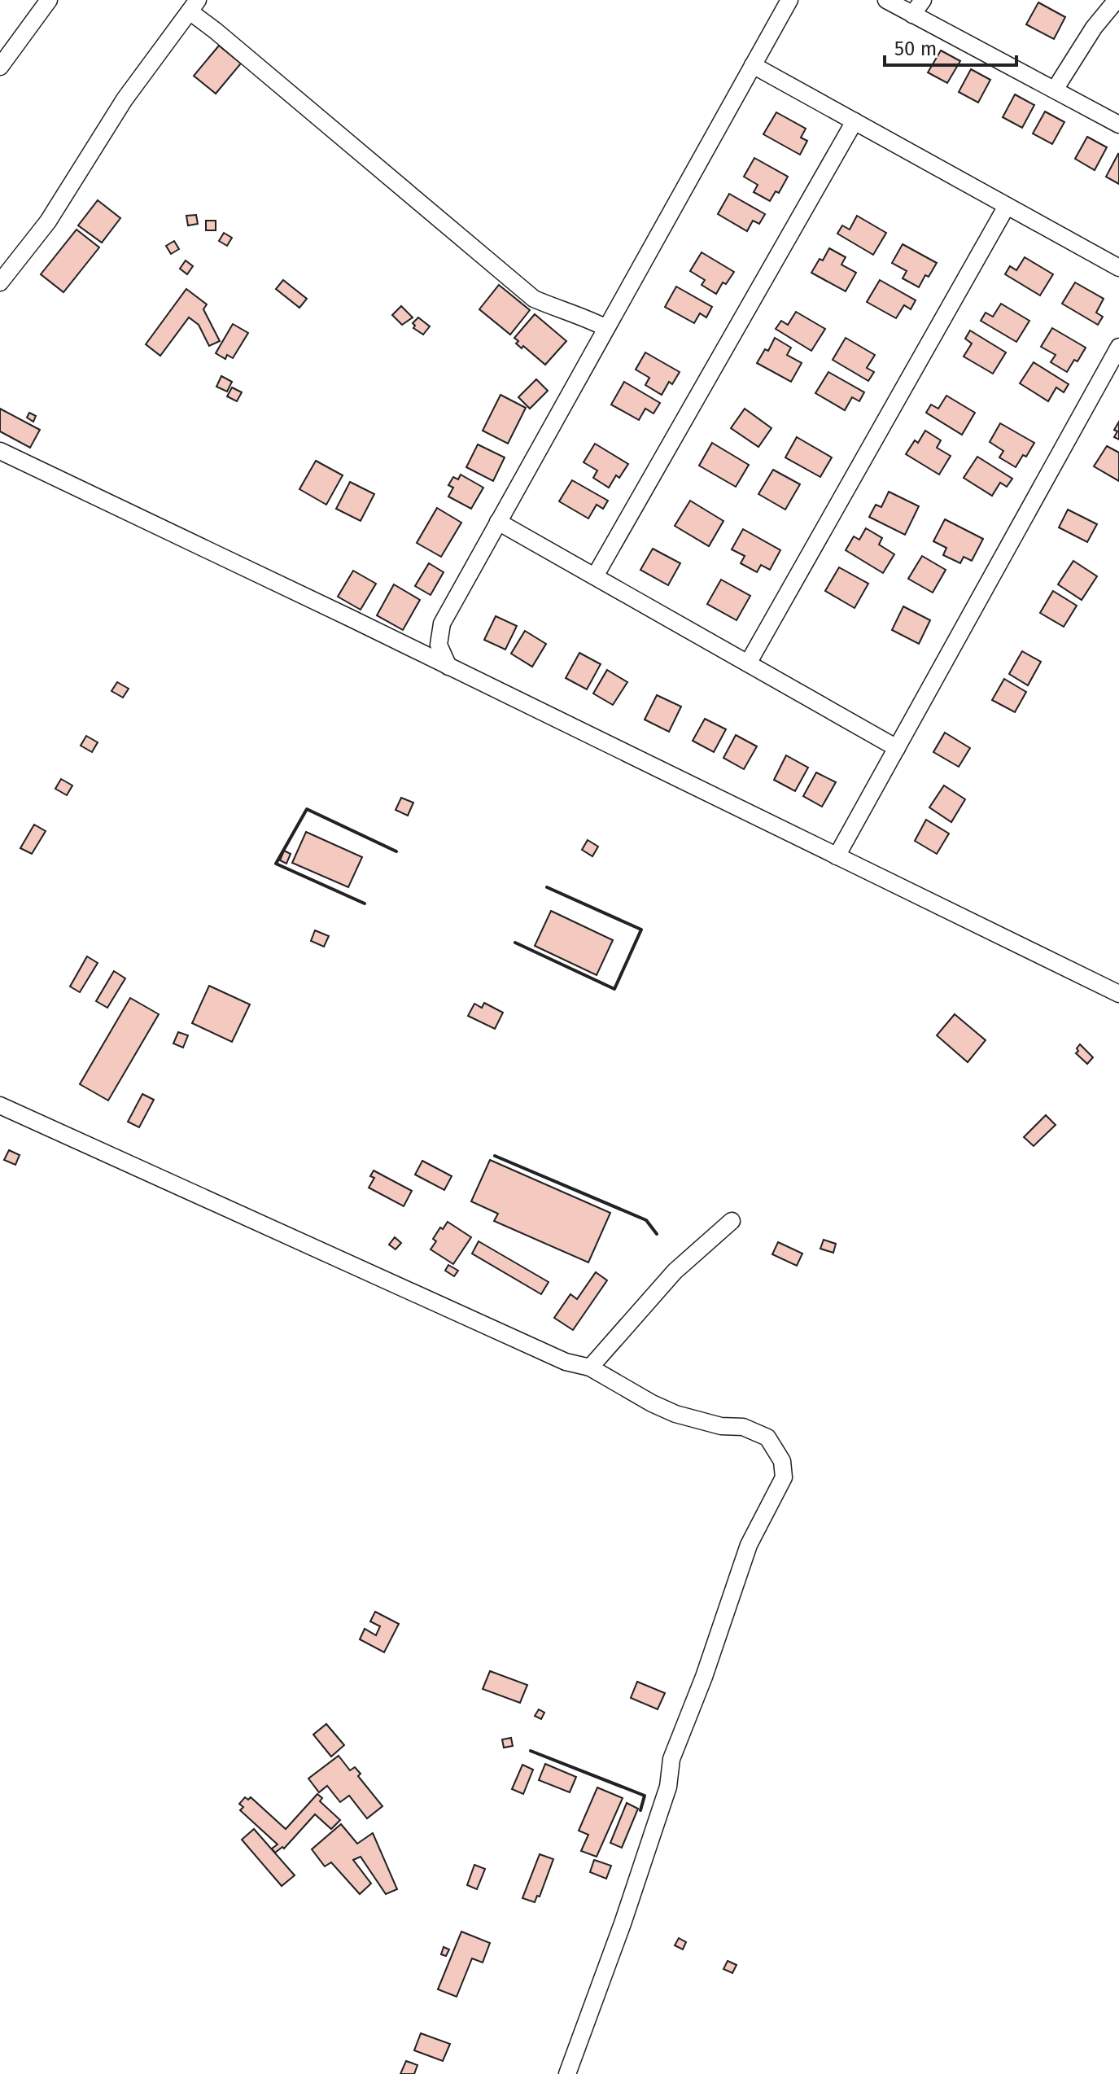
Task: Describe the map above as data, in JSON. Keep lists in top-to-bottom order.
{
  "scale_bar": "50 m"
}
